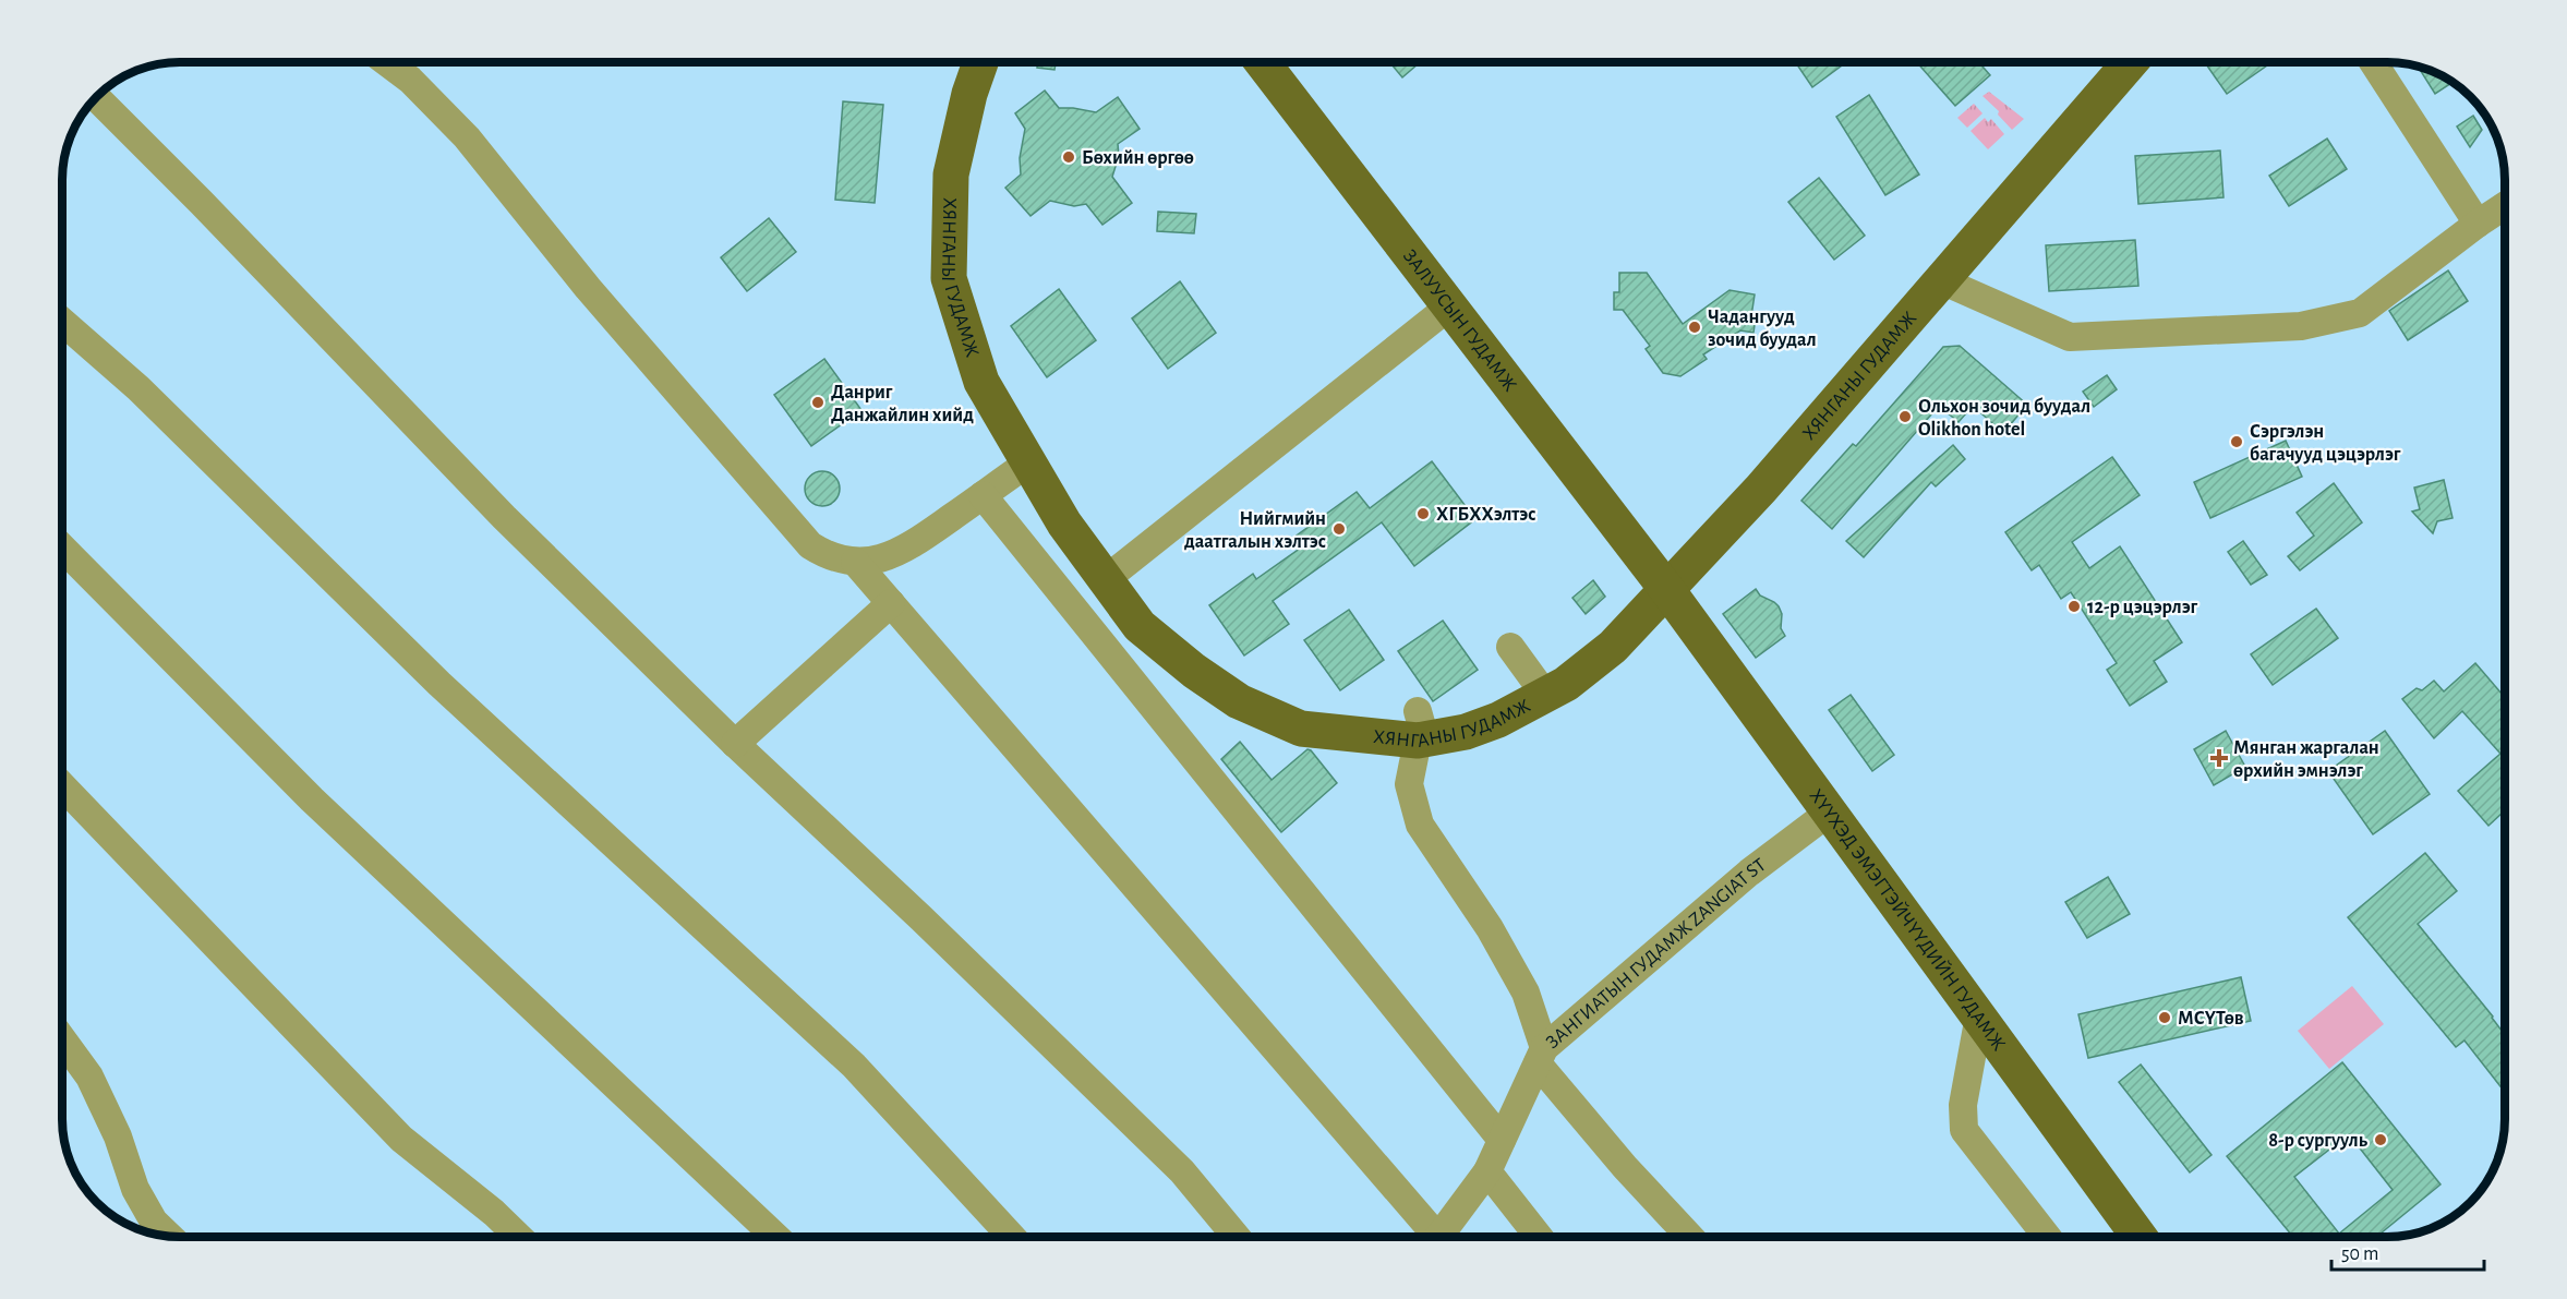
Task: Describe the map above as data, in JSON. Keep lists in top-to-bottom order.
{
  "streets": {
    "main road": ["ХЯНГАНЫ ГУДАМЖ", "ЗАЛУУСЫН ГУДАМЖ", "ХҮҮХЭД ЭМЭГТЭЙЧҮҮДИЙН ГУДАМЖ"],
    "street": ["ЗАНГИАТЫН ГУДАМЖ ZANGIAT ST"]
  },
  "crossings": [
    ["ХЯНГАНЫ ГУДАМЖ", "ЗАЛУУСЫН ГУДАМЖ"],
    ["ХЯНГАНЫ ГУДАМЖ", "ХҮҮХЭД ЭМЭГТЭЙЧҮҮДИЙН ГУДАМЖ"],
    ["ЗАЛУУСЫН ГУДАМЖ", "ХҮҮХЭД ЭМЭГТЭЙЧҮҮДИЙН ГУДАМЖ"],
    ["ХҮҮХЭД ЭМЭГТЭЙЧҮҮДИЙН ГУДАМЖ", "ЗАНГИАТЫН ГУДАМЖ ZANGIAT ST"]
  ],
  "places": {
    "other": [
      "Бөхийн өргөө",
      "Чадангууд зочид буудал",
      "Данриг Данжайлин хийд",
      "Ольхон зочид буудал Olikhon hotel",
      "Сэргэлэн багачууд цэцэрлэг",
      "ХГБХХэлтэс",
      "Нийгмийн даатгалын хэлтэс",
      "12-р цэцэрлэг",
      "МСҮТөв",
      "8-р сургууль"
    ],
    "health": ["Мянган жаргалан өрхийн эмнэлэг"]
  },
  "scale_bar": "50 m"
}
